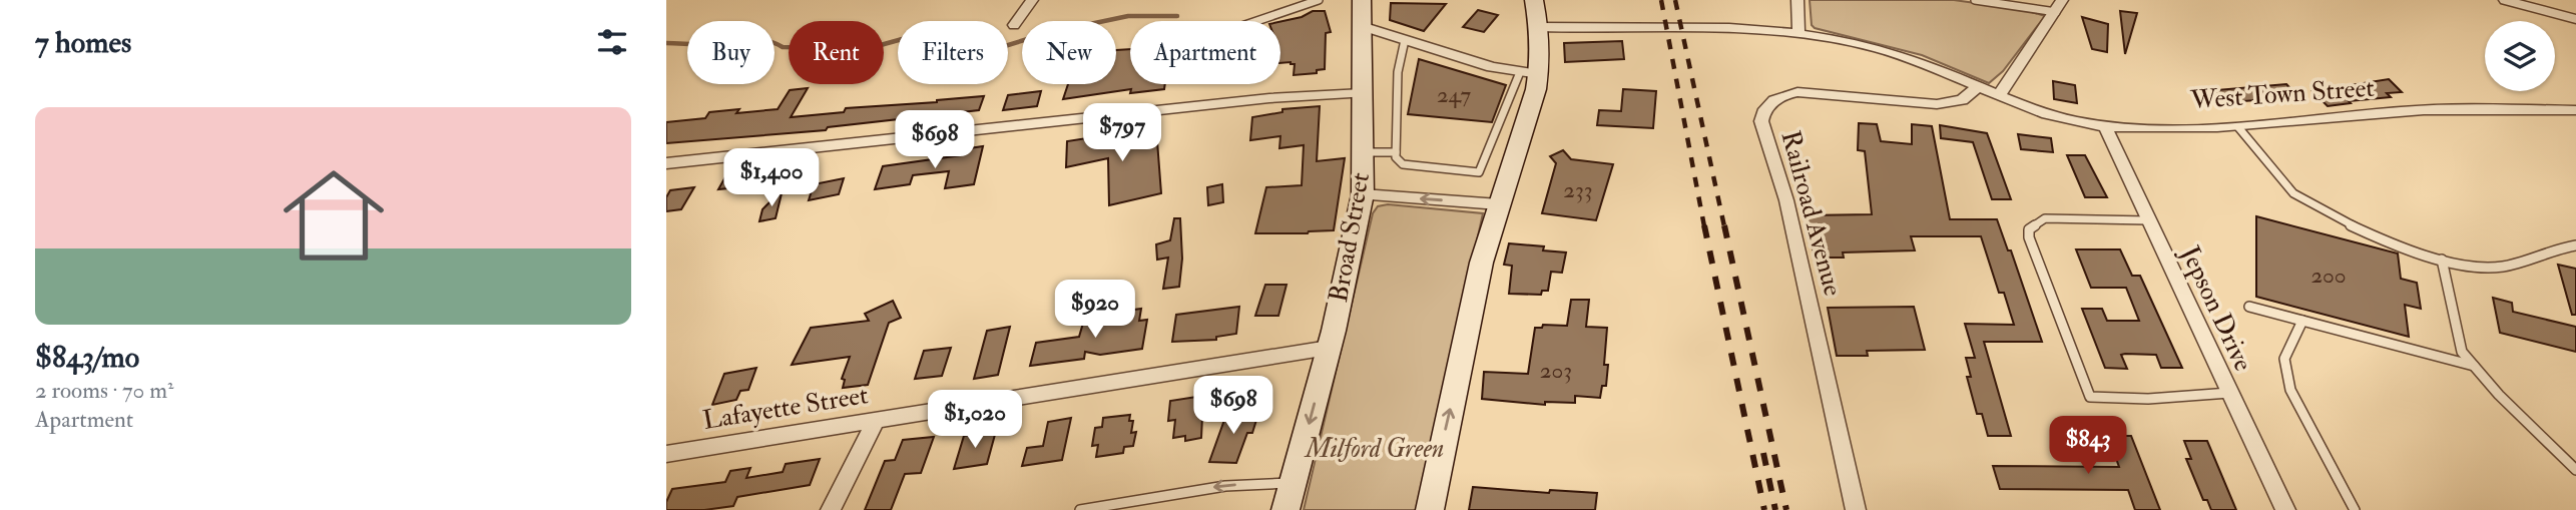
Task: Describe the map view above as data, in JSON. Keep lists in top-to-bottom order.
{
  "streets": {
    "main road": ["Broad Street"],
    "street": [
      "West Town Street",
      "Railroad Avenue",
      "Jepson Drive",
      "Lafayette Street"
    ]
  },
  "crossings": [
    ["West Town Street", "Railroad Avenue"],
    ["West Town Street", "Jepson Drive"],
    ["Broad Street", "Lafayette Street"]
  ],
  "parks": ["Milford Green"],
  "house_numbers": [
    "247",
    "233",
    "200",
    "203"
  ],
  "page": {
    "heading": "7 homes",
    "chip": [
      "Buy",
      "Rent",
      "Filters",
      "New",
      "Apartment"
    ],
    "list": [
      {
        "name": "$843/mo",
        "note": "2 rooms · 70 m² · Apartment"
      }
    ],
    "price": [
      "$797",
      "$698",
      "$1,400",
      "$920",
      "$698",
      "$1,020",
      "$843"
    ]
  }
}
